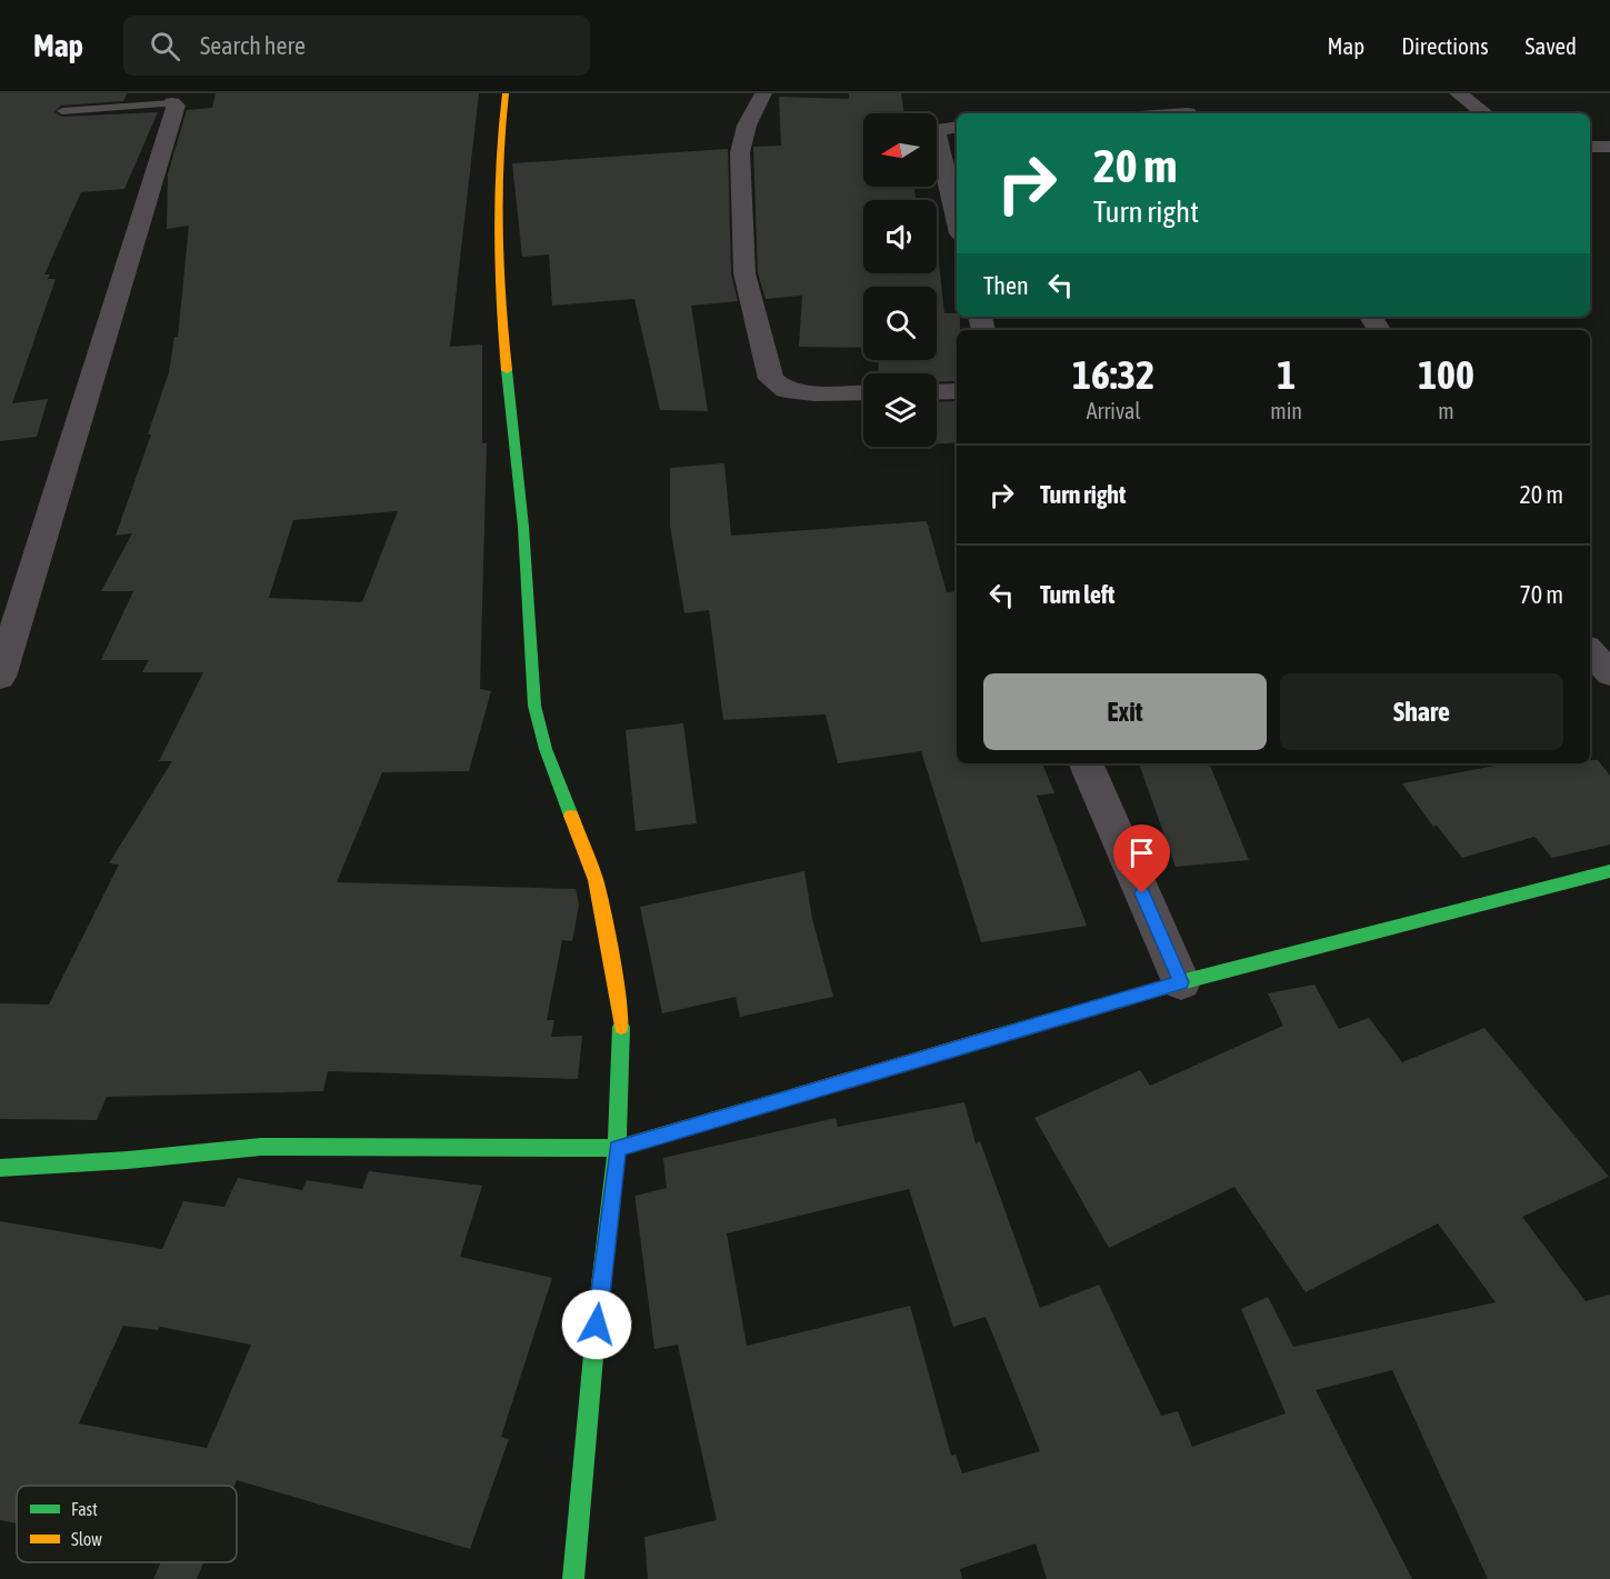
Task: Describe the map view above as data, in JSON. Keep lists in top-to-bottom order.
{
  "legend": ["Fast", "Slow"],
  "north": "left",
  "page": {
    "header": "Map",
    "search": "Search here",
    "nav": ["Map", "Directions", "Saved"],
    "turn": ["20 m", "Turn right"],
    "then": "Then",
    "eta": [
      "16:32",
      "Arrival",
      "1",
      "min",
      "100",
      "m"
    ],
    "list": [
      {
        "name": "Turn right",
        "value": "20 m"
      },
      {
        "name": "Turn left",
        "value": "70 m"
      }
    ],
    "buttons": ["Exit", "Share"]
  }
}
